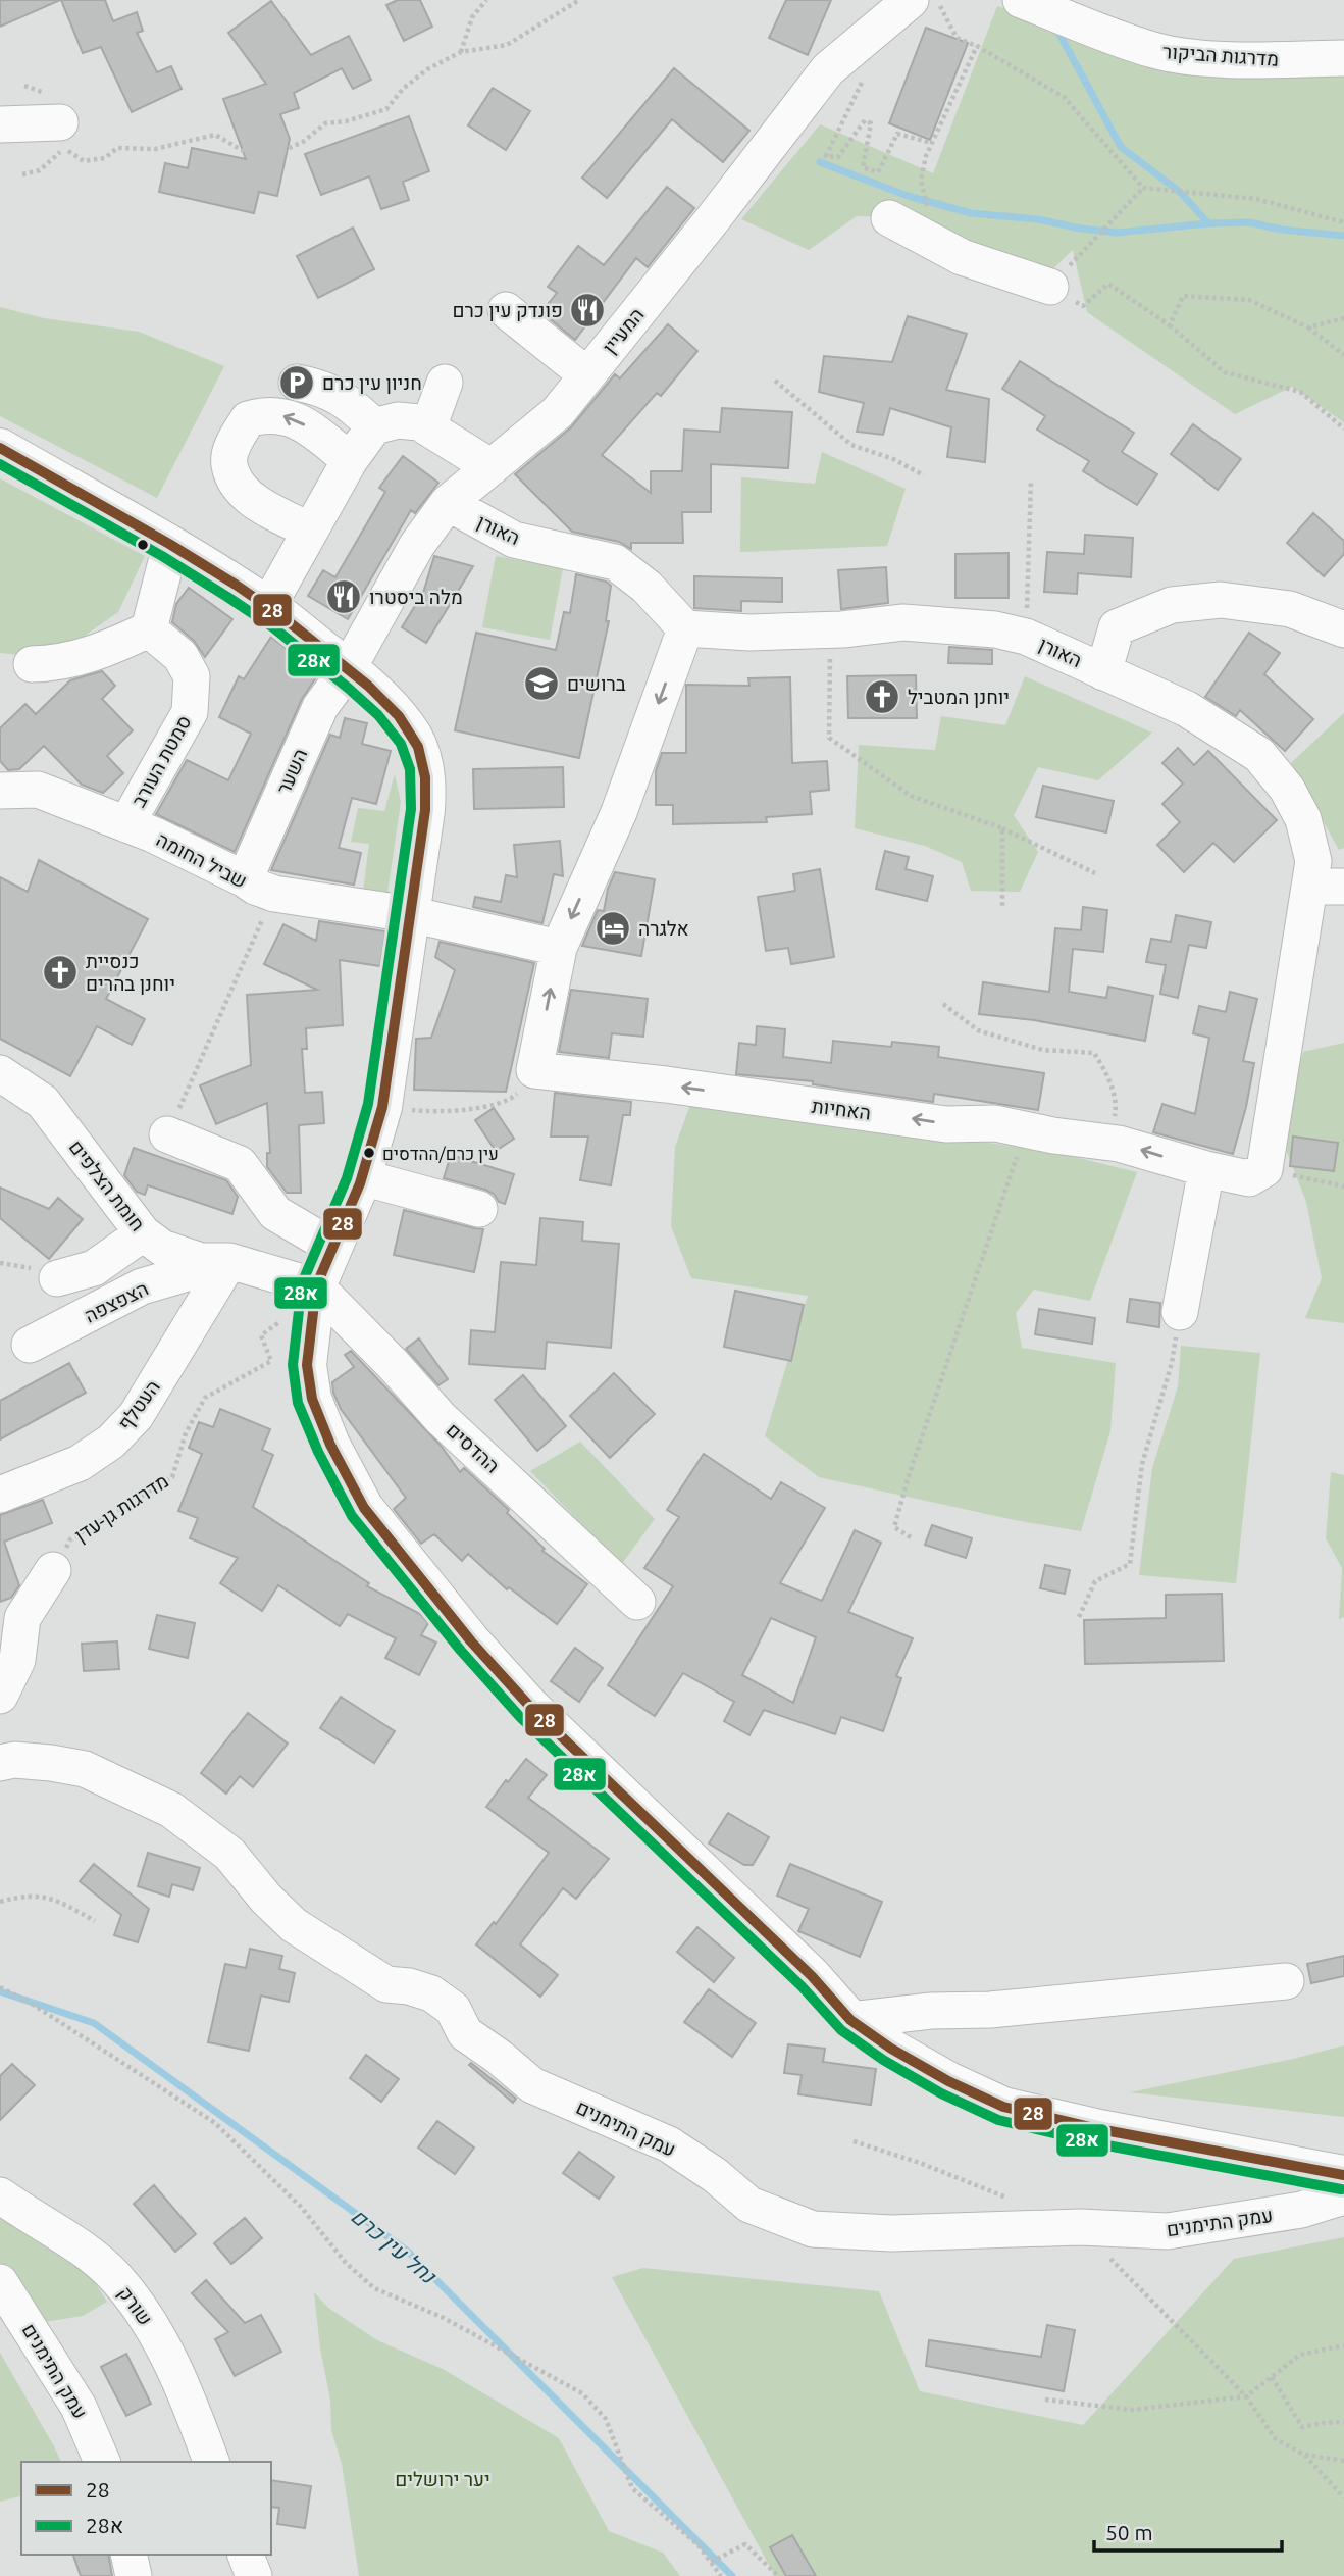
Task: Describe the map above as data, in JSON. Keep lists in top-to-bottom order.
{
  "streets": {
    "street": [
      "מדרגות הביקור",
      "המעיין",
      "האורן",
      "סמטת העורב",
      "השער",
      "שביל החומה",
      "האחיות",
      "חומת הצלפים",
      "הצפצפה",
      "העטלף",
      "ההדסים",
      "עמק התימנים",
      "שורק"
    ],
    "path": ["מדרגות גן-עדן"]
  },
  "crossings": [
    ["המעיין", "האורן"],
    ["המעיין", "השער"],
    ["האורן", "האחיות"],
    ["סמטת העורב", "שביל החומה"],
    ["השער", "שביל החומה"],
    ["חומת הצלפים", "הצפצפה"],
    ["חומת הצלפים", "העטלף"],
    ["חומת הצלפים", "ההדסים"],
    ["חומת הצלפים", "מדרגות גן-עדן"],
    ["הצפצפה", "העטלף"],
    ["ההדסים", "מדרגות גן-עדן"]
  ],
  "one_way": ["האחיות"],
  "water": ["נחל עין כרם"],
  "parks": ["יער ירושלים"],
  "places": {
    "restaurant": ["פונדק עין כרם", "מלה ביסטרו"],
    "parking": ["חניון עין כרם"],
    "school or university": ["ברושים"],
    "church": ["יוחנן המטביל", "כנסיית יוחנן בהרים"],
    "hotel": ["אלגרה"],
    "other": ["עין כרם/ההדסים"]
  },
  "lines": ["transit line 28", "transit line 28א"],
  "legend": ["28", "28א"],
  "scale_bar": "50 m"
}
